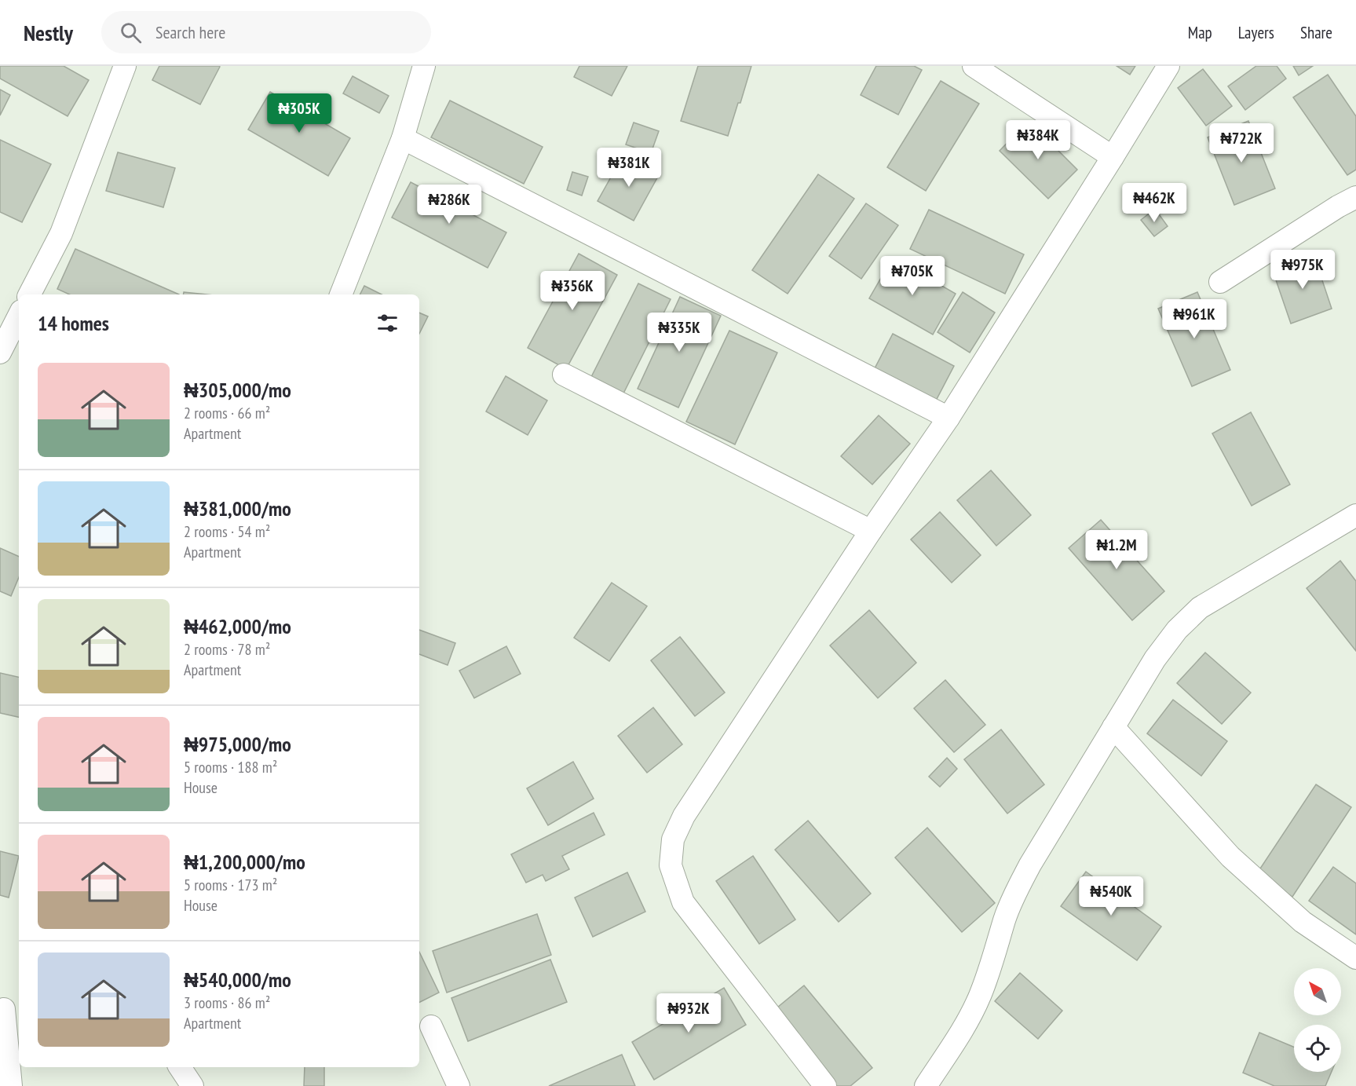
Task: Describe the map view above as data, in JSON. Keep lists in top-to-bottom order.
{
  "north": "top left",
  "page": {
    "header": "Nestly",
    "search": "Search here",
    "nav": ["Map", "Layers", "Share"],
    "price": [
      "₦305K",
      "₦384K",
      "₦722K",
      "₦381K",
      "₦462K",
      "₦286K",
      "₦975K",
      "₦705K",
      "₦356K",
      "₦961K",
      "₦335K",
      "₦1.2M",
      "₦540K",
      "₦932K"
    ],
    "heading": "14 homes",
    "list": [
      {
        "name": "₦305,000/mo",
        "note": "2 rooms · 66 m² · Apartment"
      },
      {
        "name": "₦381,000/mo",
        "note": "2 rooms · 54 m² · Apartment"
      },
      {
        "name": "₦462,000/mo",
        "note": "2 rooms · 78 m² · Apartment"
      },
      {
        "name": "₦975,000/mo",
        "note": "5 rooms · 188 m² · House"
      },
      {
        "name": "₦1,200,000/mo",
        "note": "5 rooms · 173 m² · House"
      },
      {
        "name": "₦540,000/mo",
        "note": "3 rooms · 86 m² · Apartment"
      }
    ]
  }
}
